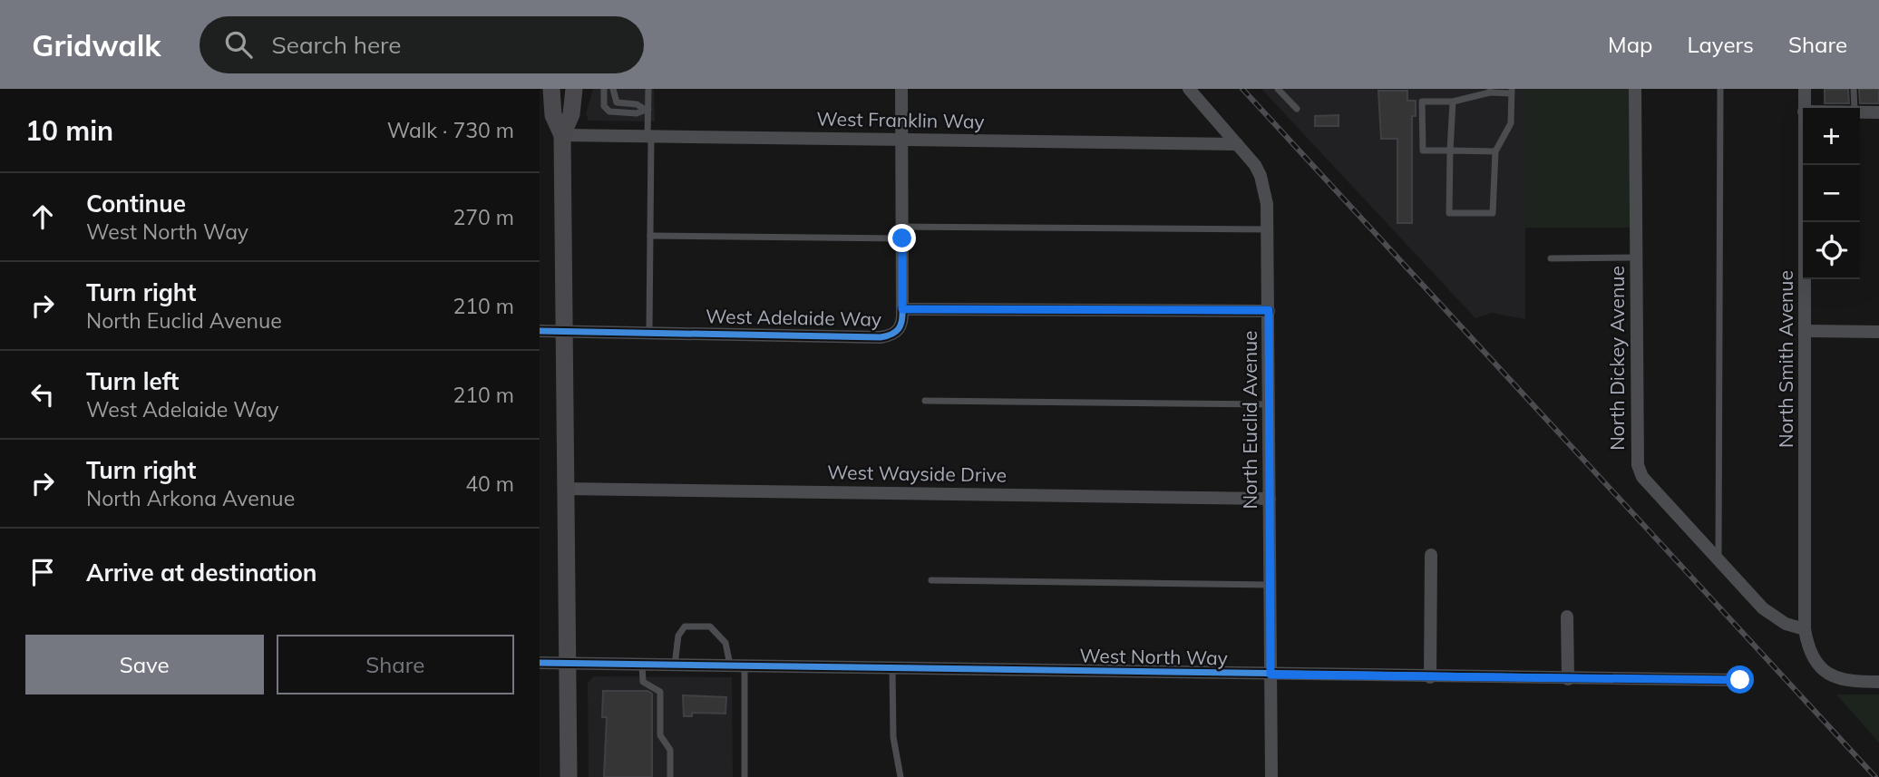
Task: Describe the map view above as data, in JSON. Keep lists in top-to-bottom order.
{
  "streets": {
    "street": [
      "West Franklin Way",
      "West Adelaide Way",
      "North Dickey Avenue",
      "North Smith Avenue",
      "North Euclid Avenue",
      "West Wayside Drive",
      "West North Way"
    ]
  },
  "crossings": [
    ["West Franklin Way", "North Euclid Avenue"],
    ["West Adelaide Way", "North Euclid Avenue"],
    ["North Dickey Avenue", "North Smith Avenue"],
    ["North Euclid Avenue", "West Wayside Drive"],
    ["North Euclid Avenue", "West North Way"]
  ],
  "page": {
    "header": "Gridwalk",
    "search": "Search here",
    "nav": ["Map", "Layers", "Share"],
    "heading": ["10 min", "Walk · 730 m"],
    "map_buttons": ["+", "−"],
    "list": [
      ["Continue", "West North Way", "270 m"],
      ["Turn right", "North Euclid Avenue", "210 m"],
      ["Turn left", "West Adelaide Way", "210 m"],
      ["Turn right", "North Arkona Avenue", "40 m"],
      "Arrive at destination"
    ],
    "buttons": ["Save", "Share"]
  }
}
